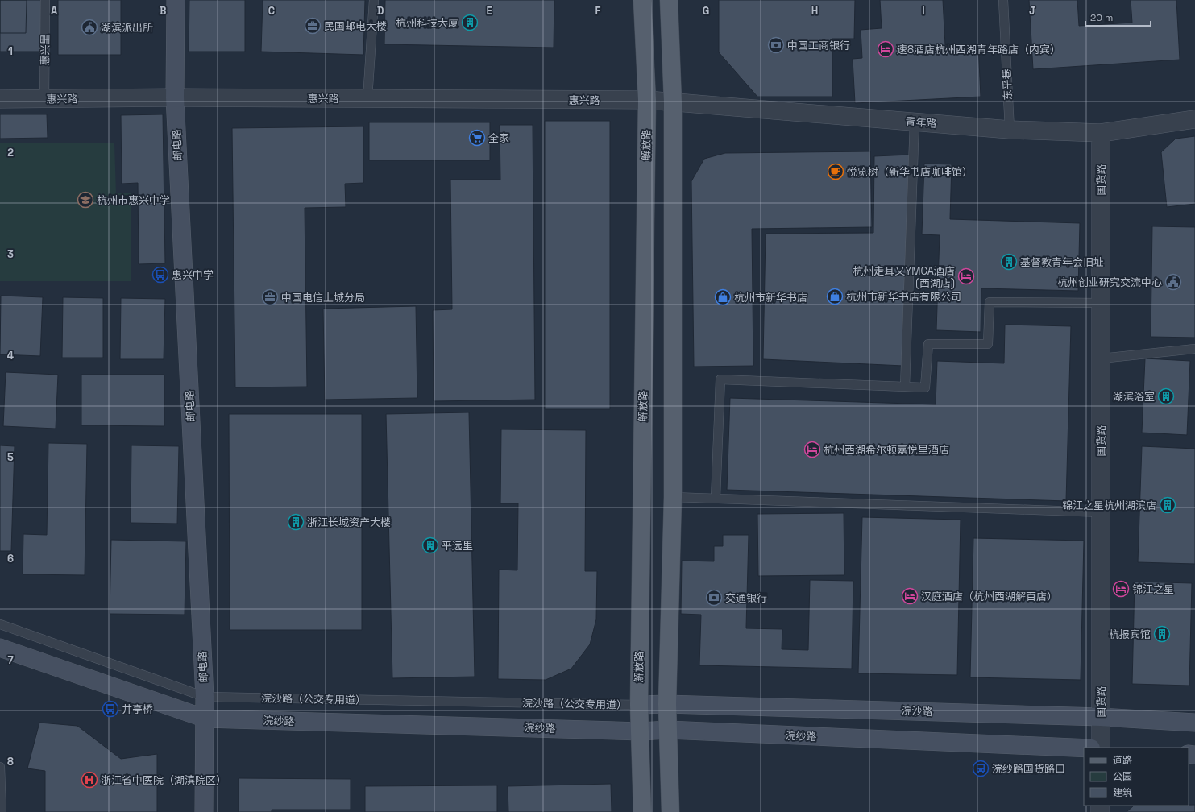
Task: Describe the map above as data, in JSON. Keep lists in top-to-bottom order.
{
  "streets": {
    "main road": [
      "邮电路",
      "解放路",
      "浣沙路",
      "浣纱路"
    ],
    "street": ["惠兴路", "青年路", "国货路"],
    "lane": ["惠兴里", "东平巷", "浣沙路（公交专用道）"]
  },
  "crossings": [
    ["惠兴里", "惠兴路"],
    ["东平巷", "青年路"],
    ["惠兴路", "青年路"],
    ["惠兴路", "邮电路"],
    ["惠兴路", "解放路"],
    ["青年路", "解放路"],
    ["青年路", "国货路"],
    ["邮电路", "浣沙路（公交专用道）"],
    ["邮电路", "浣纱路"],
    ["解放路", "浣沙路（公交专用道）"],
    ["解放路", "浣沙路"],
    ["解放路", "浣纱路"],
    ["国货路", "浣沙路"],
    ["浣沙路（公交专用道）", "浣沙路"]
  ],
  "places": {
    "building": [
      "杭州科技大厦",
      "基督教青年会旧址",
      "湖滨浴室",
      "锦江之星杭州湖滨店",
      "浙江长城资产大楼",
      "平远里",
      "杭报宾馆"
    ],
    "office": ["民国邮电大楼", "中国电信上城分局"],
    "public building": ["湖滨派出所", "杭州创业研究交流中心"],
    "bank": ["中国工商银行", "交通银行"],
    "hotel": [
      "速8酒店杭州西湖青年路店（内宾）",
      "杭州走耳又YMCA酒店 (西湖店)",
      "杭州西湖希尔顿嘉悦里酒店",
      "锦江之星",
      "汉庭酒店（杭州西湖解百店）"
    ],
    "supermarket": ["全家"],
    "cafe": ["悦览树（新华书店咖啡馆）"],
    "school or university": ["杭州市惠兴中学"],
    "bus stop": ["惠兴中学", "井亭桥", "浣纱路国货路口"],
    "shop": ["杭州市新华书店有限公司", "杭州市新华书店"],
    "hospital": ["浙江省中医院（湖滨院区）"]
  },
  "legend": ["道路", "公园", "建筑"],
  "scale_bar": "20 m",
  "grid": {
    "columns": [
      "A",
      "B",
      "C",
      "D",
      "E",
      "F",
      "G",
      "H",
      "I",
      "J"
    ],
    "rows": [
      "1",
      "2",
      "3",
      "4",
      "5",
      "6",
      "7",
      "8"
    ]
  }
}
